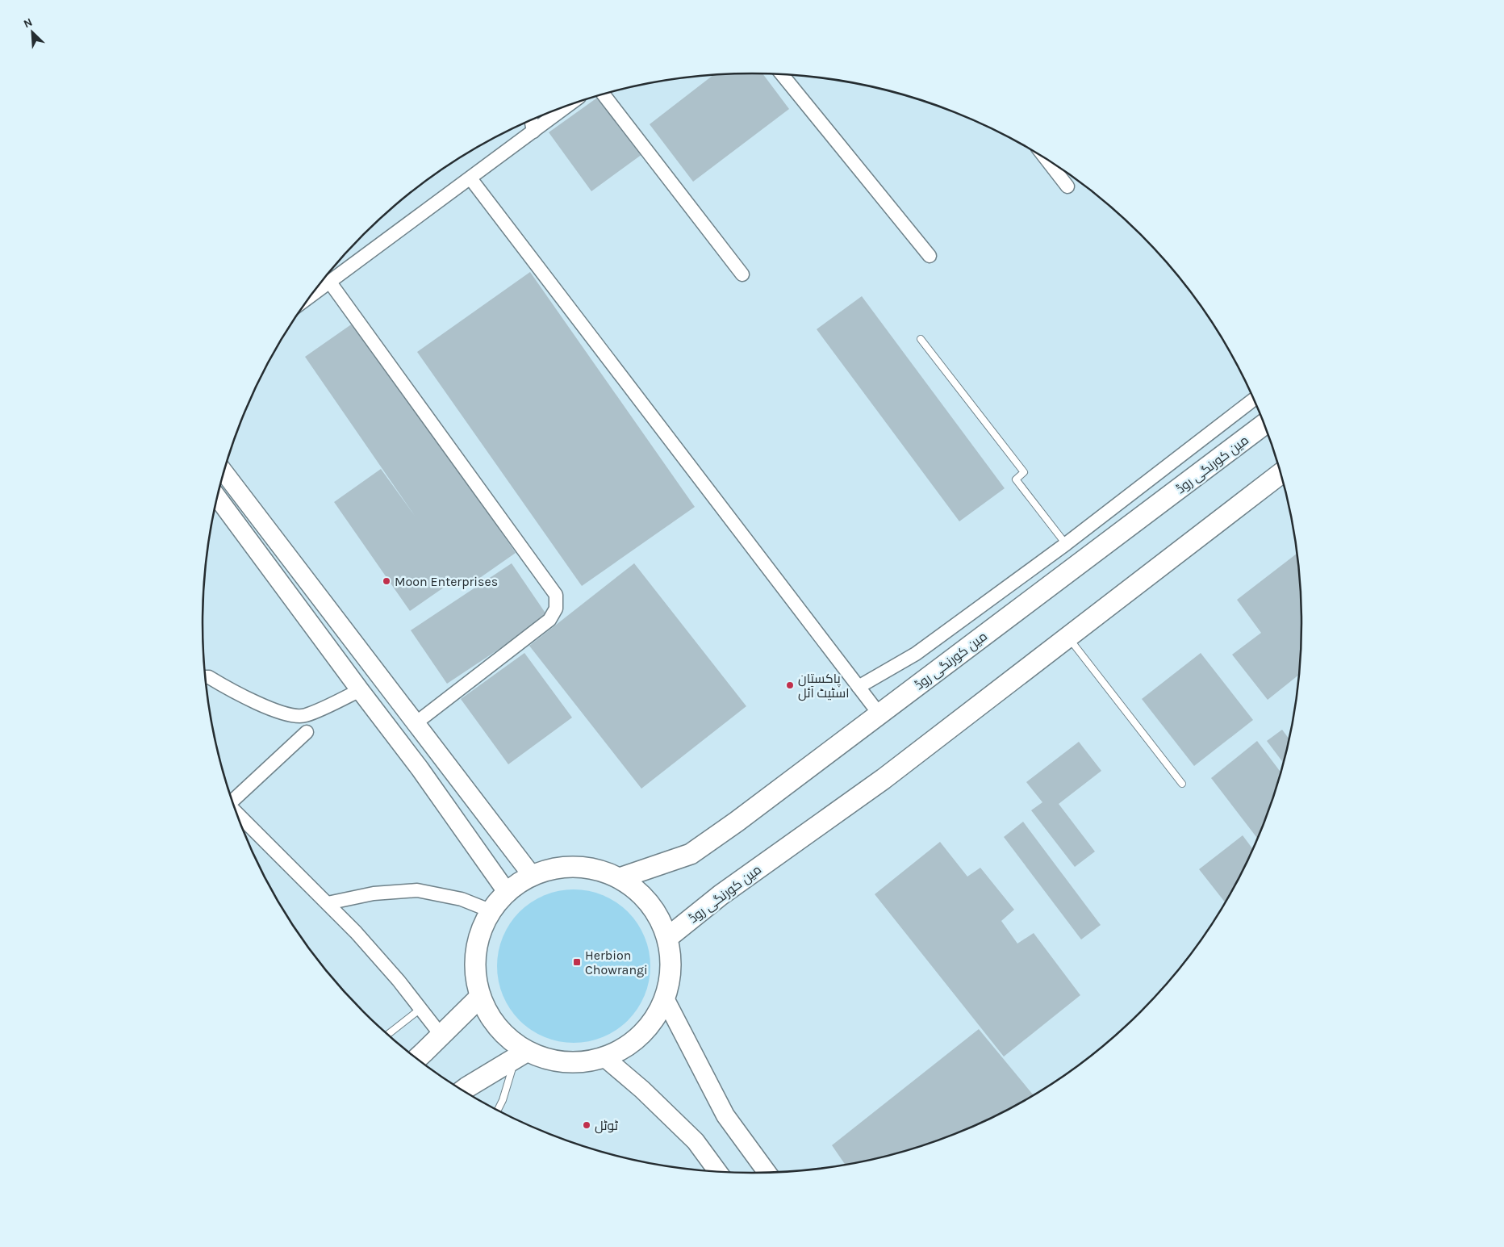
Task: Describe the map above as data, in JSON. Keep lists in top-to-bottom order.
{
  "streets": {
    "main road": ["مین کورنگی روڈ"]
  },
  "places": {
    "other": ["Moon Enterprises", "پاکستان اسٹیٹ آئل", "ٹوٹل"],
    "transit": ["Herbion Chowrangi"]
  },
  "north": "top left"
}
